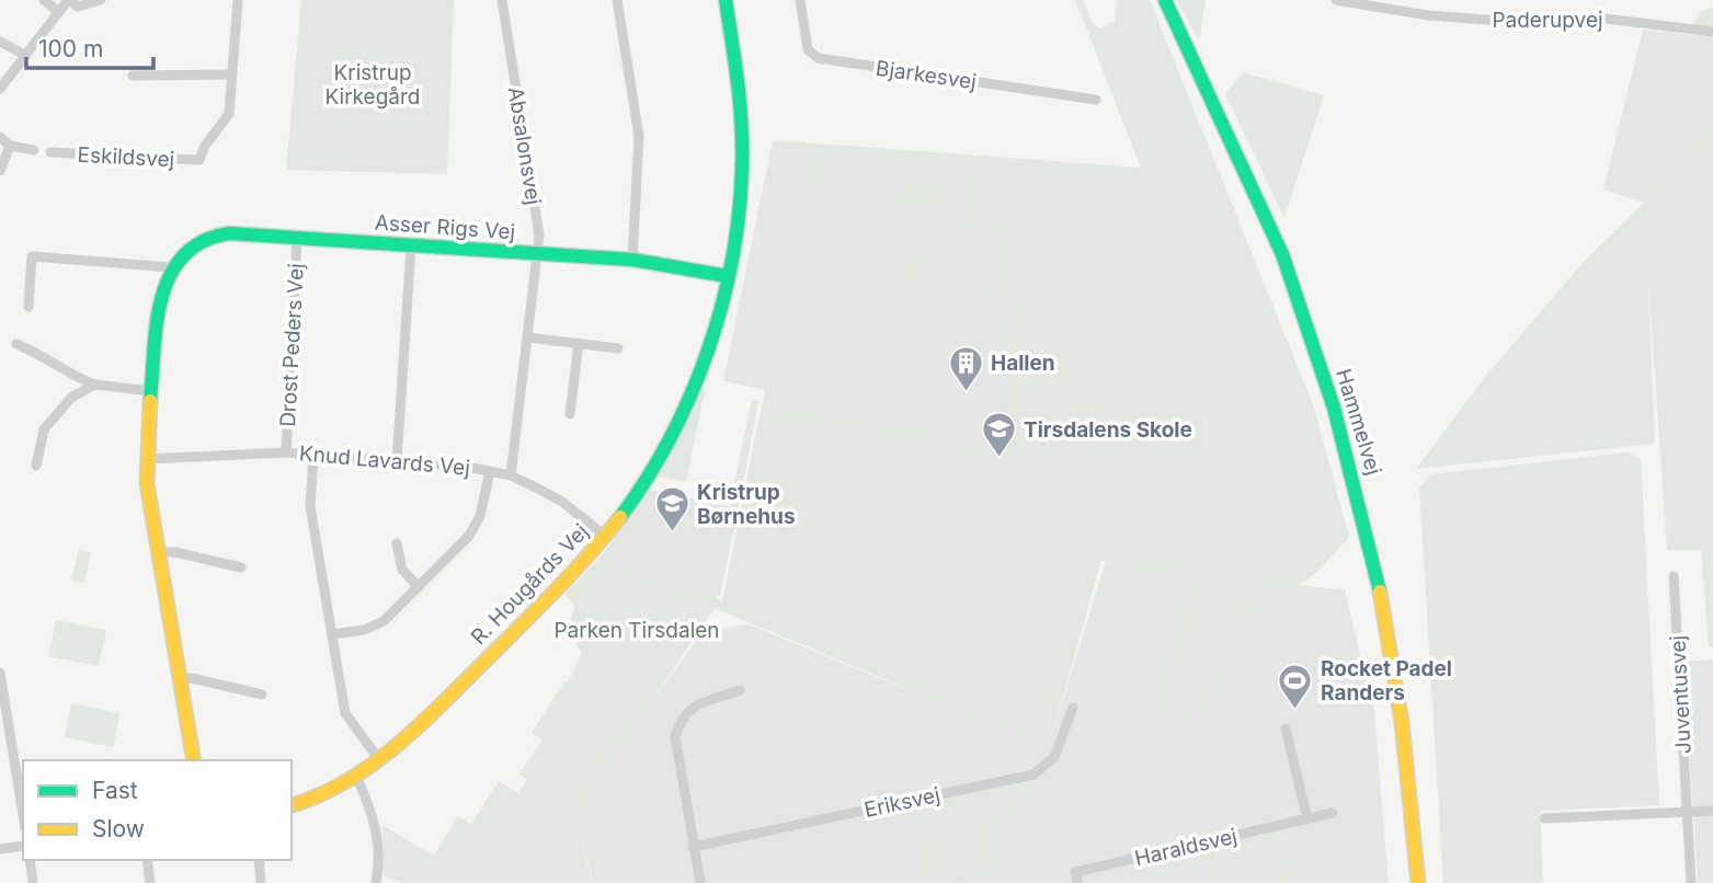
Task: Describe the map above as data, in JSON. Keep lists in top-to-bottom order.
{
  "streets": {
    "main road": ["Asser Rigs Vej", "Hammelvej", "R. Hougårds Vej"],
    "street": [
      "Paderupvej",
      "Bjarkesvej",
      "Absalonsvej",
      "Eskildsvej",
      "Drost Peders Vej",
      "Knud Lavards Vej",
      "Juventusvej",
      "Eriksvej",
      "Haraldsvej"
    ]
  },
  "crossings": [
    ["Absalonsvej", "Asser Rigs Vej"],
    ["Absalonsvej", "Knud Lavards Vej"],
    ["Asser Rigs Vej", "Drost Peders Vej"],
    ["Asser Rigs Vej", "R. Hougårds Vej"],
    ["Drost Peders Vej", "Knud Lavards Vej"],
    ["Knud Lavards Vej", "R. Hougårds Vej"]
  ],
  "parks": ["Kristrup Kirkegård", "Parken Tirsdalen"],
  "places": {
    "building": ["Hallen"],
    "school or university": ["Tirsdalens Skole", "Kristrup Børnehus"],
    "sports": ["Rocket Padel Randers"]
  },
  "legend": ["Fast", "Slow"],
  "scale_bar": "100 m"
}
